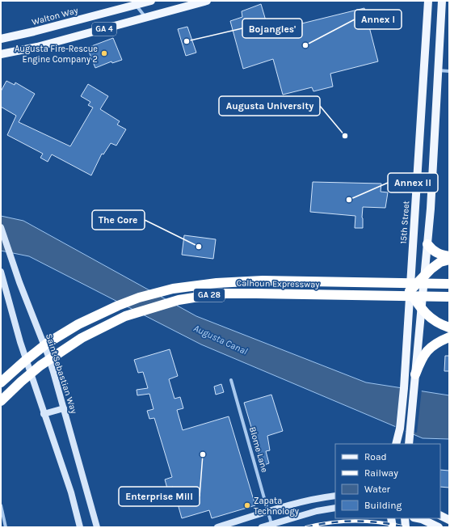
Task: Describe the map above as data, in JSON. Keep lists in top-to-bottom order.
{
  "streets": {
    "highway": ["Calhoun Expressway", "GA 28"],
    "main road": [
      "Walton Way",
      "GA 4",
      "15th Street",
      "Saint Sebastian Way"
    ],
    "street": ["Blome Lane"]
  },
  "water": ["Augusta Canal"],
  "places": [
    "Bojangles'",
    "Annex I",
    "Augusta Fire-Rescue Engine Company 2",
    "Augusta University",
    "Annex II",
    "The Core",
    "Enterprise Mill",
    "Zapata Technology"
  ],
  "legend": [
    "Road",
    "Railway",
    "Water",
    "Building"
  ]
}
